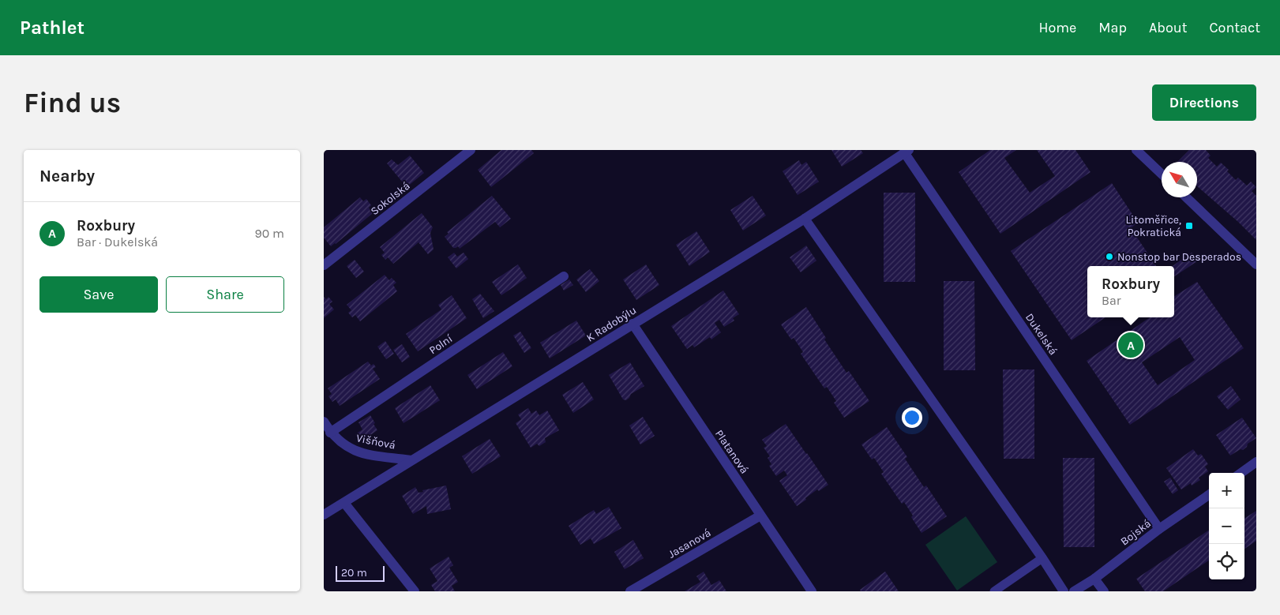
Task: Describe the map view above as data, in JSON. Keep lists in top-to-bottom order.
{
  "streets": {
    "street": [
      "Sokolská",
      "K Radobýlu",
      "Dukelská",
      "Polní",
      "Višňová",
      "Platanová",
      "Bojská",
      "Jasanová"
    ]
  },
  "crossings": [
    ["K Radobýlu", "Dukelská"],
    ["K Radobýlu", "Višňová"],
    ["K Radobýlu", "Platanová"],
    ["Dukelská", "Bojská"],
    ["Polní", "Višňová"],
    ["Platanová", "Jasanová"]
  ],
  "places": {
    "transit": ["Litoměřice, Pokratická"],
    "other": ["Nonstop bar Desperados"]
  },
  "scale_bar": "20 m",
  "north": "top left",
  "page": {
    "header": "Pathlet",
    "nav": [
      "Home",
      "Map",
      "About",
      "Contact"
    ],
    "buttons": [
      "Directions",
      ["Save", "Share"]
    ],
    "title": "Find us",
    "heading": "Nearby",
    "list": [
      {
        "mark": "A",
        "name": "Roxbury",
        "note": "Bar · Dukelská",
        "value": "90 m"
      }
    ],
    "popup": ["Roxbury", "Bar"],
    "pins": "A",
    "map_buttons": ["+", "−"],
    "scale": "20 m"
  }
}
